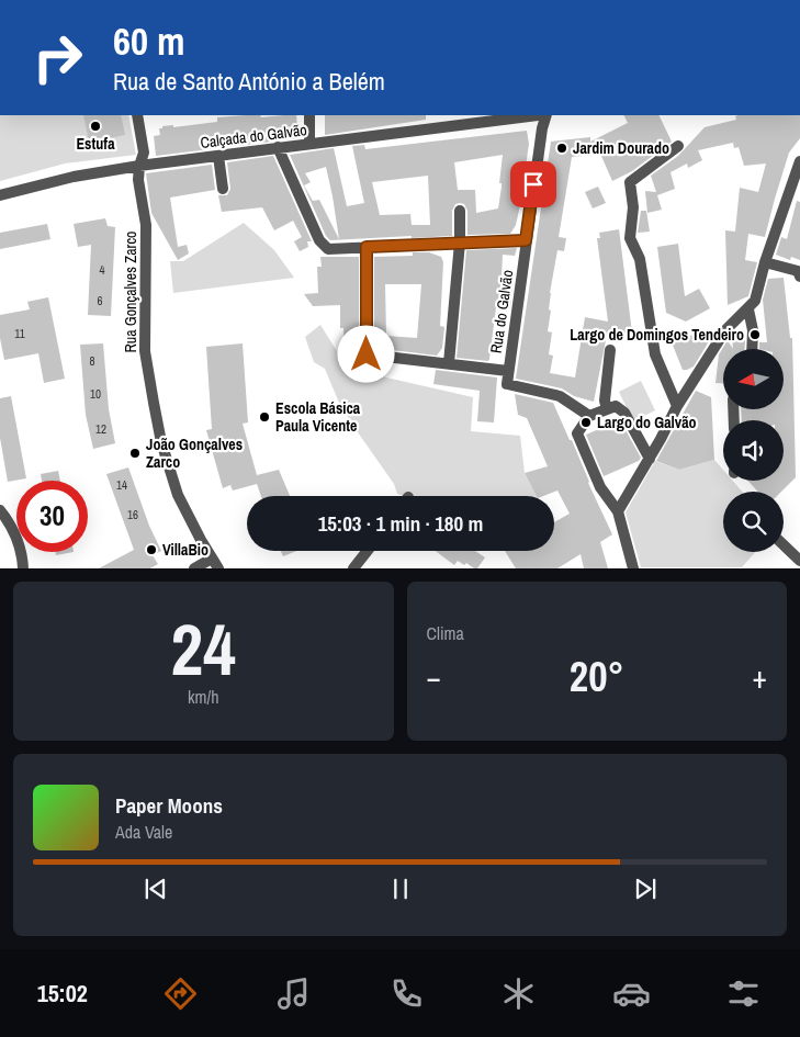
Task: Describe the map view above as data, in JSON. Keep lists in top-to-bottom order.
{
  "streets": {
    "street": ["Calçada do Galvão", "Rua Gonçalves Zarco", "Rua do Galvão"]
  },
  "crossings": [
    ["Calçada do Galvão", "Rua Gonçalves Zarco"]
  ],
  "places": [
    "Estufa",
    "Jardim Dourado",
    "Largo de Domingos Tendeiro",
    "Escola Básica Paula Vicente",
    "Largo do Galvão",
    "João Gonçalves Zarco",
    "VillaBio"
  ],
  "house_numbers": [
    "4",
    "6",
    "11",
    "8",
    "10",
    "12",
    "14",
    "16"
  ],
  "north": "left",
  "page": {
    "turn": ["60 m", "Rua de Santo António a Belém"],
    "limit": "30",
    "trip": "15:03 · 1 min · 180 m",
    "tile": [
      ["24", "km/h"],
      "Clima"
    ],
    "heat": ["−", "20°", "+"],
    "song": ["Paper Moons", "Ada Vale"],
    "tabs": "15:02"
  }
}
